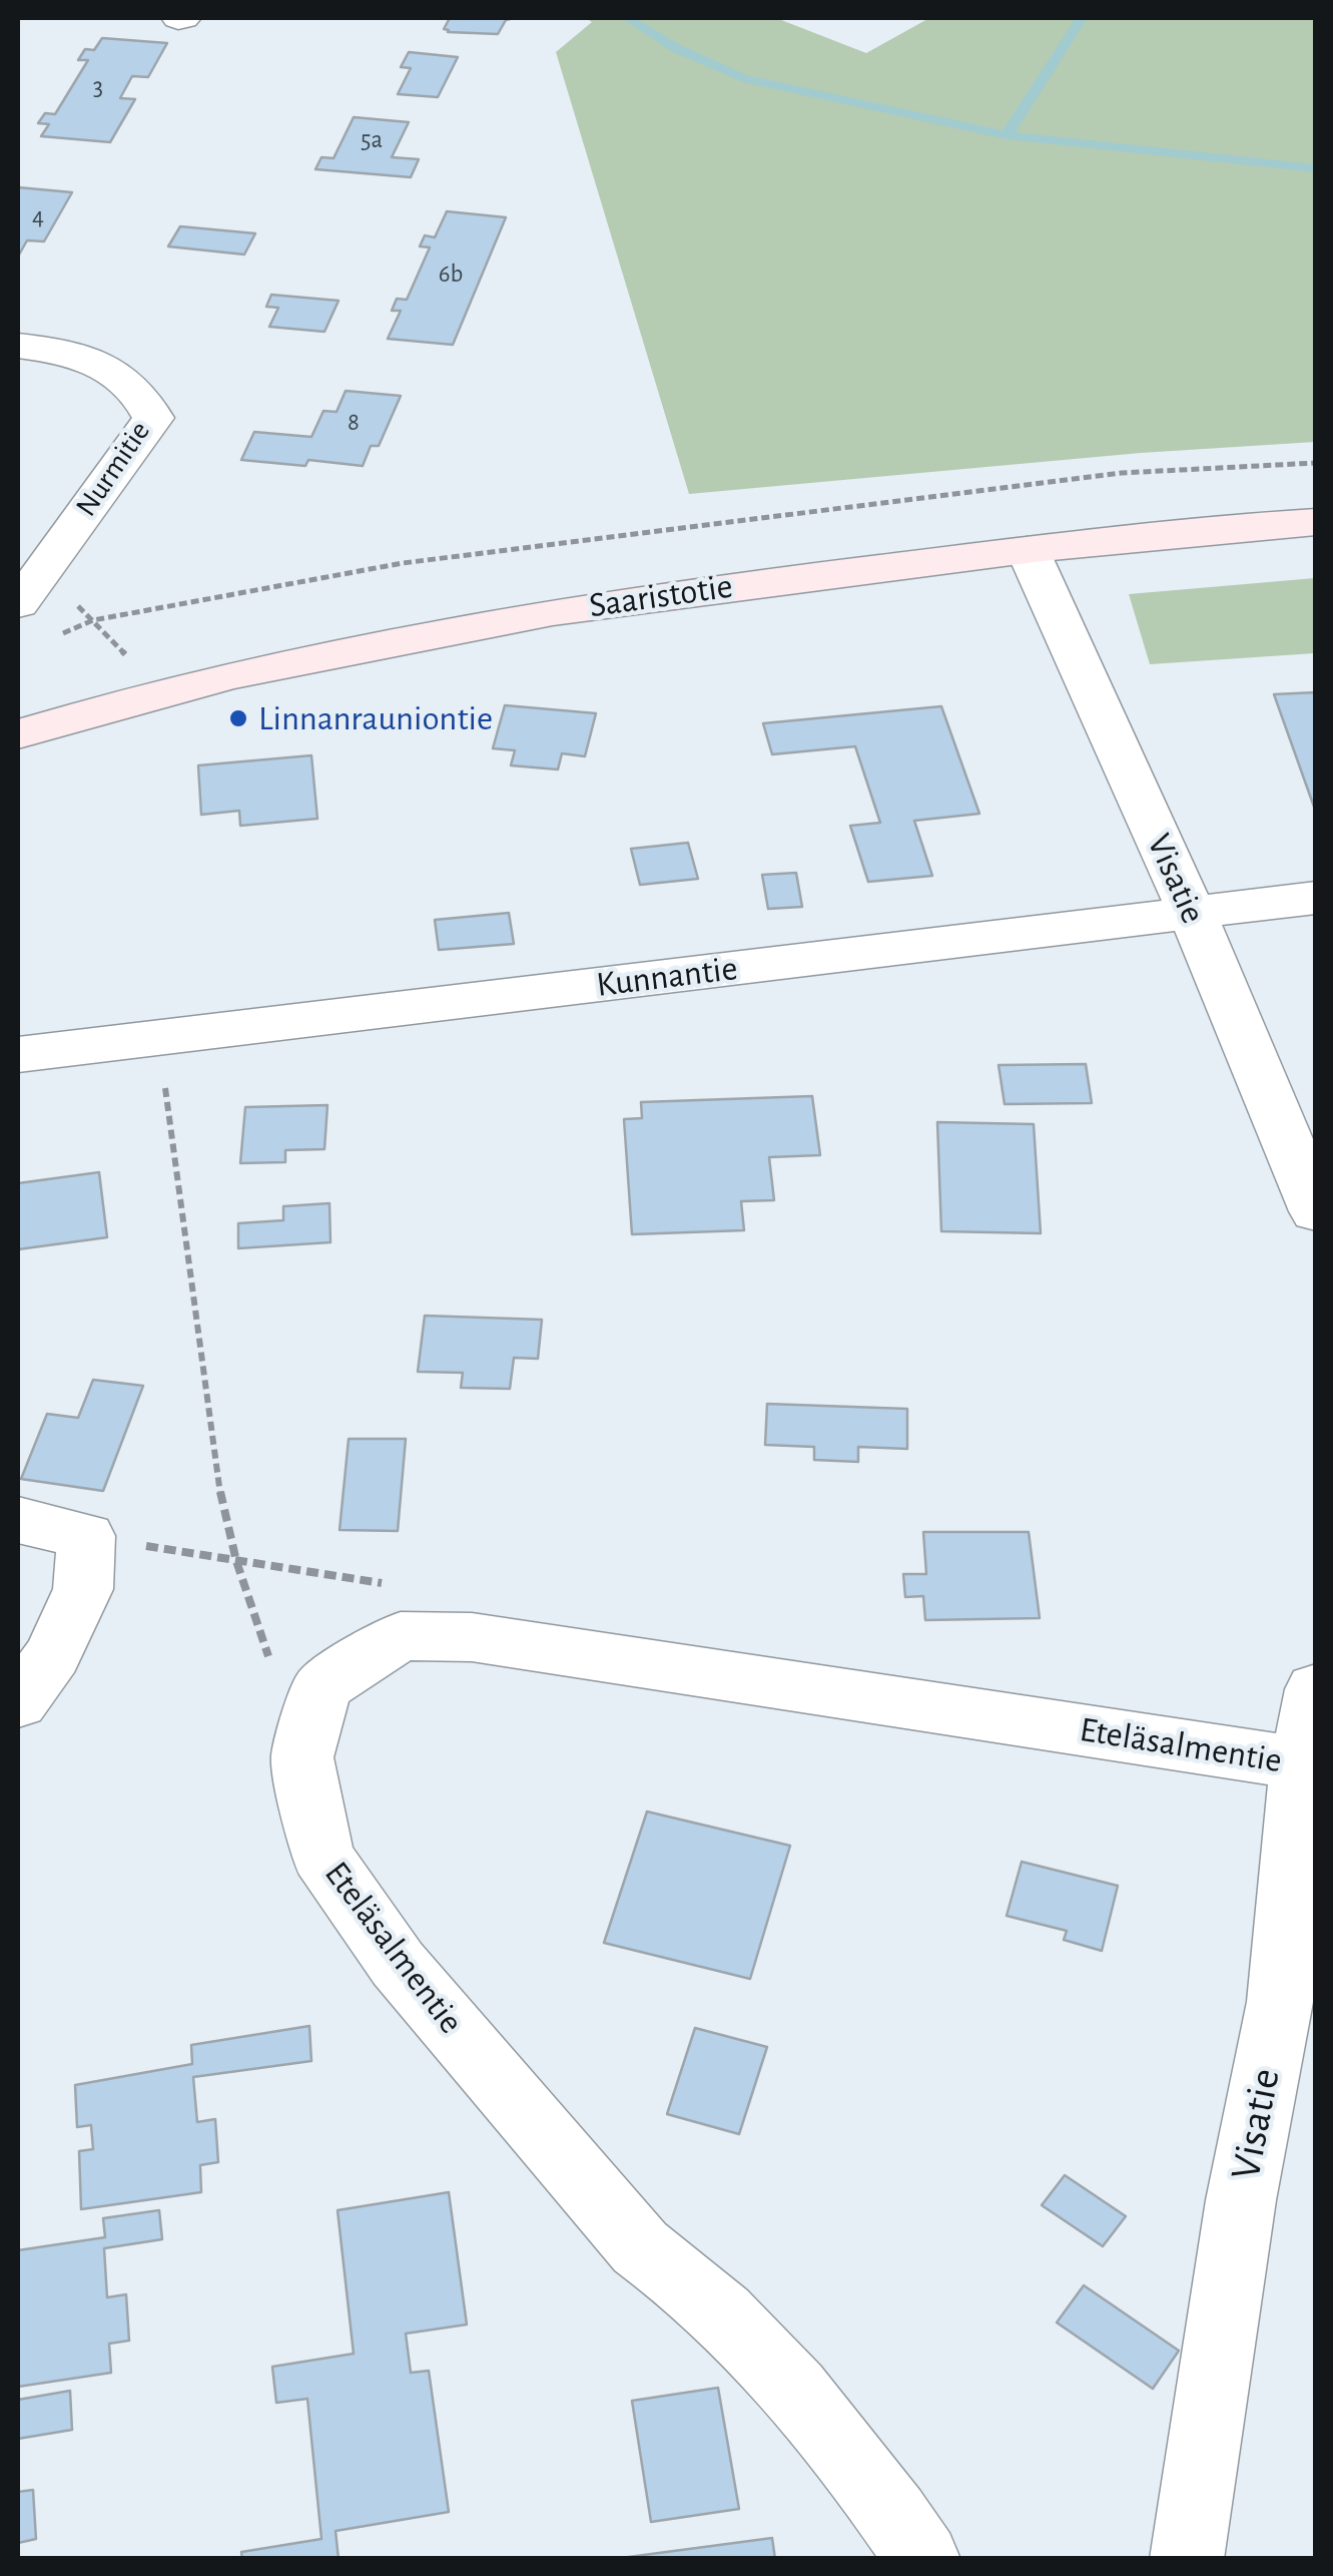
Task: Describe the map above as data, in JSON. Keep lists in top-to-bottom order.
{
  "streets": {
    "main road": ["Saaristotie"],
    "street": [
      "Nurmitie",
      "Visatie",
      "Kunnantie",
      "Eteläsalmentie"
    ]
  },
  "crossings": [
    ["Saaristotie", "Visatie"],
    ["Visatie", "Kunnantie"],
    ["Visatie", "Eteläsalmentie"]
  ],
  "places": ["Linnanrauniontie"],
  "house_numbers": [
    "3",
    "5a",
    "4",
    "6b",
    "8"
  ]
}
